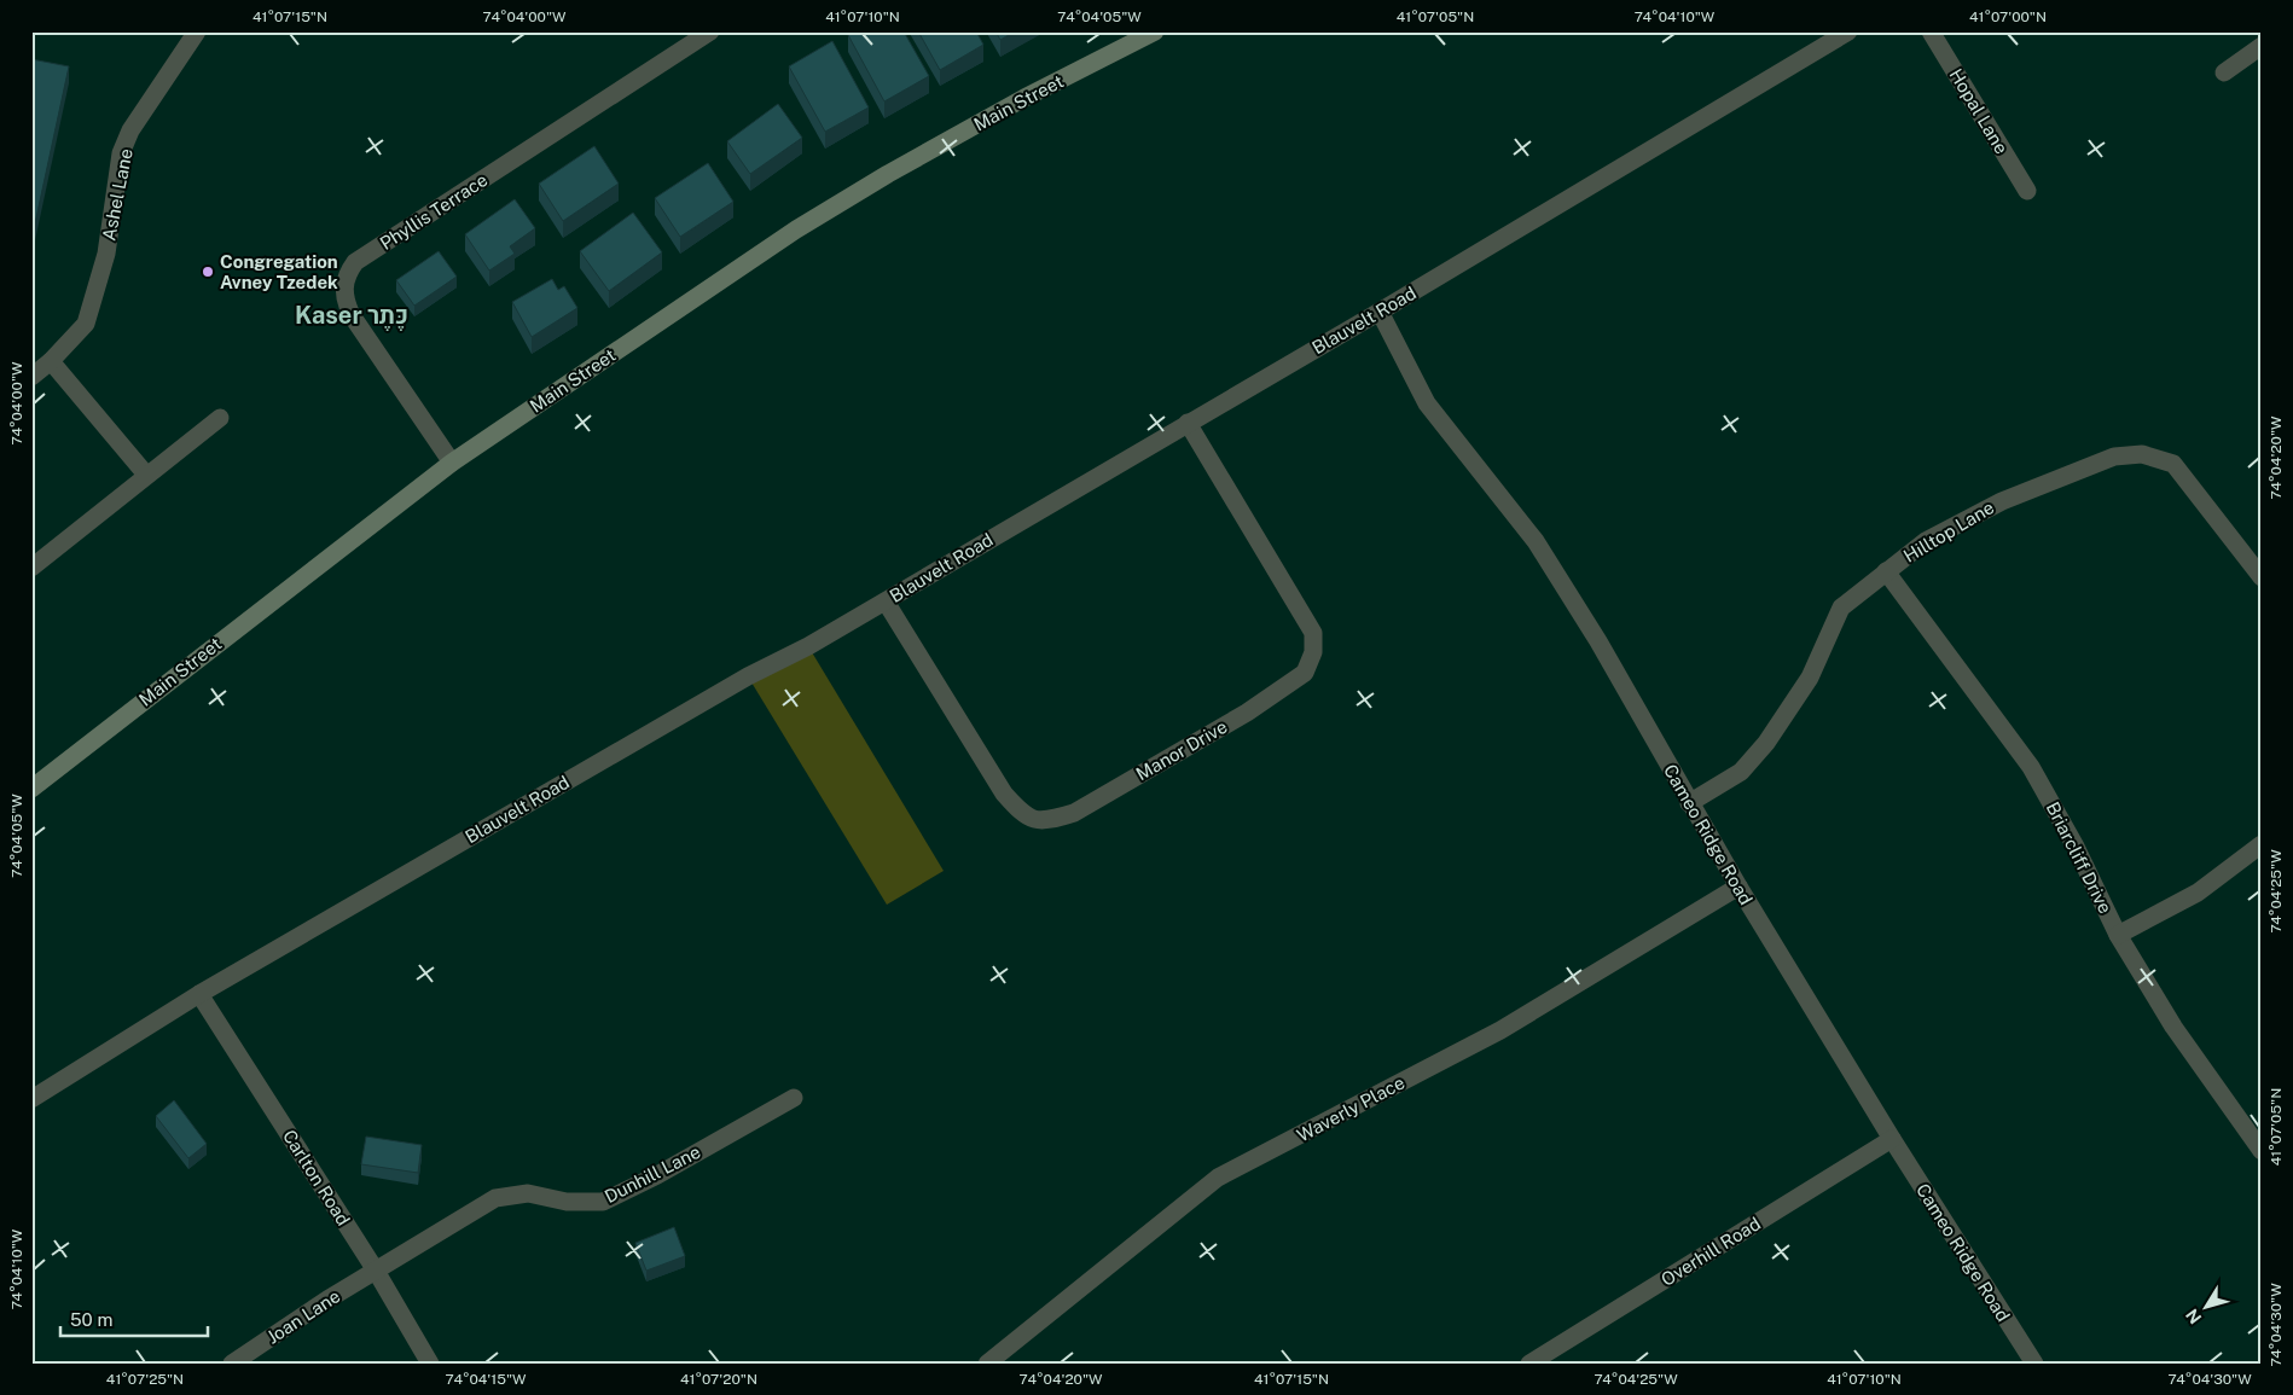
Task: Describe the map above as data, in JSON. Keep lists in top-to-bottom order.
{
  "streets": {
    "main road": ["Main Street"],
    "street": [
      "Hopal Lane",
      "Ashel Lane",
      "Phyllis Terrace",
      "Blauvelt Road",
      "Hilltop Lane",
      "Manor Drive",
      "Cameo Ridge Road",
      "Briarcliff Drive",
      "Waverly Place",
      "Dunhill Lane",
      "Carlton Road",
      "Overhill Road",
      "Joan Lane"
    ]
  },
  "crossings": [
    ["Main Street", "Phyllis Terrace"],
    ["Blauvelt Road", "Manor Drive"],
    ["Blauvelt Road", "Cameo Ridge Road"],
    ["Blauvelt Road", "Carlton Road"],
    ["Hilltop Lane", "Cameo Ridge Road"],
    ["Hilltop Lane", "Briarcliff Drive"],
    ["Cameo Ridge Road", "Waverly Place"],
    ["Cameo Ridge Road", "Overhill Road"],
    ["Dunhill Lane", "Carlton Road"],
    ["Dunhill Lane", "Joan Lane"],
    ["Carlton Road", "Joan Lane"]
  ],
  "districts": ["Kaser כֶּתֶר"],
  "places": ["Congregation Avney Tzedek"],
  "scale_bar": "50 m",
  "north": "bottom left",
  "coordinates": [
    "41°07'15\"N",
    "74°04'00\"W",
    "41°07'10\"N",
    "74°04'05\"W",
    "41°07'05\"N",
    "74°04'10\"W",
    "41°07'00\"N",
    "74°04'20\"W",
    "74°04'25\"W",
    "74°04'30\"W",
    "41°07'25\"N",
    "74°04'15\"W",
    "41°07'20\"N"
  ]
}
